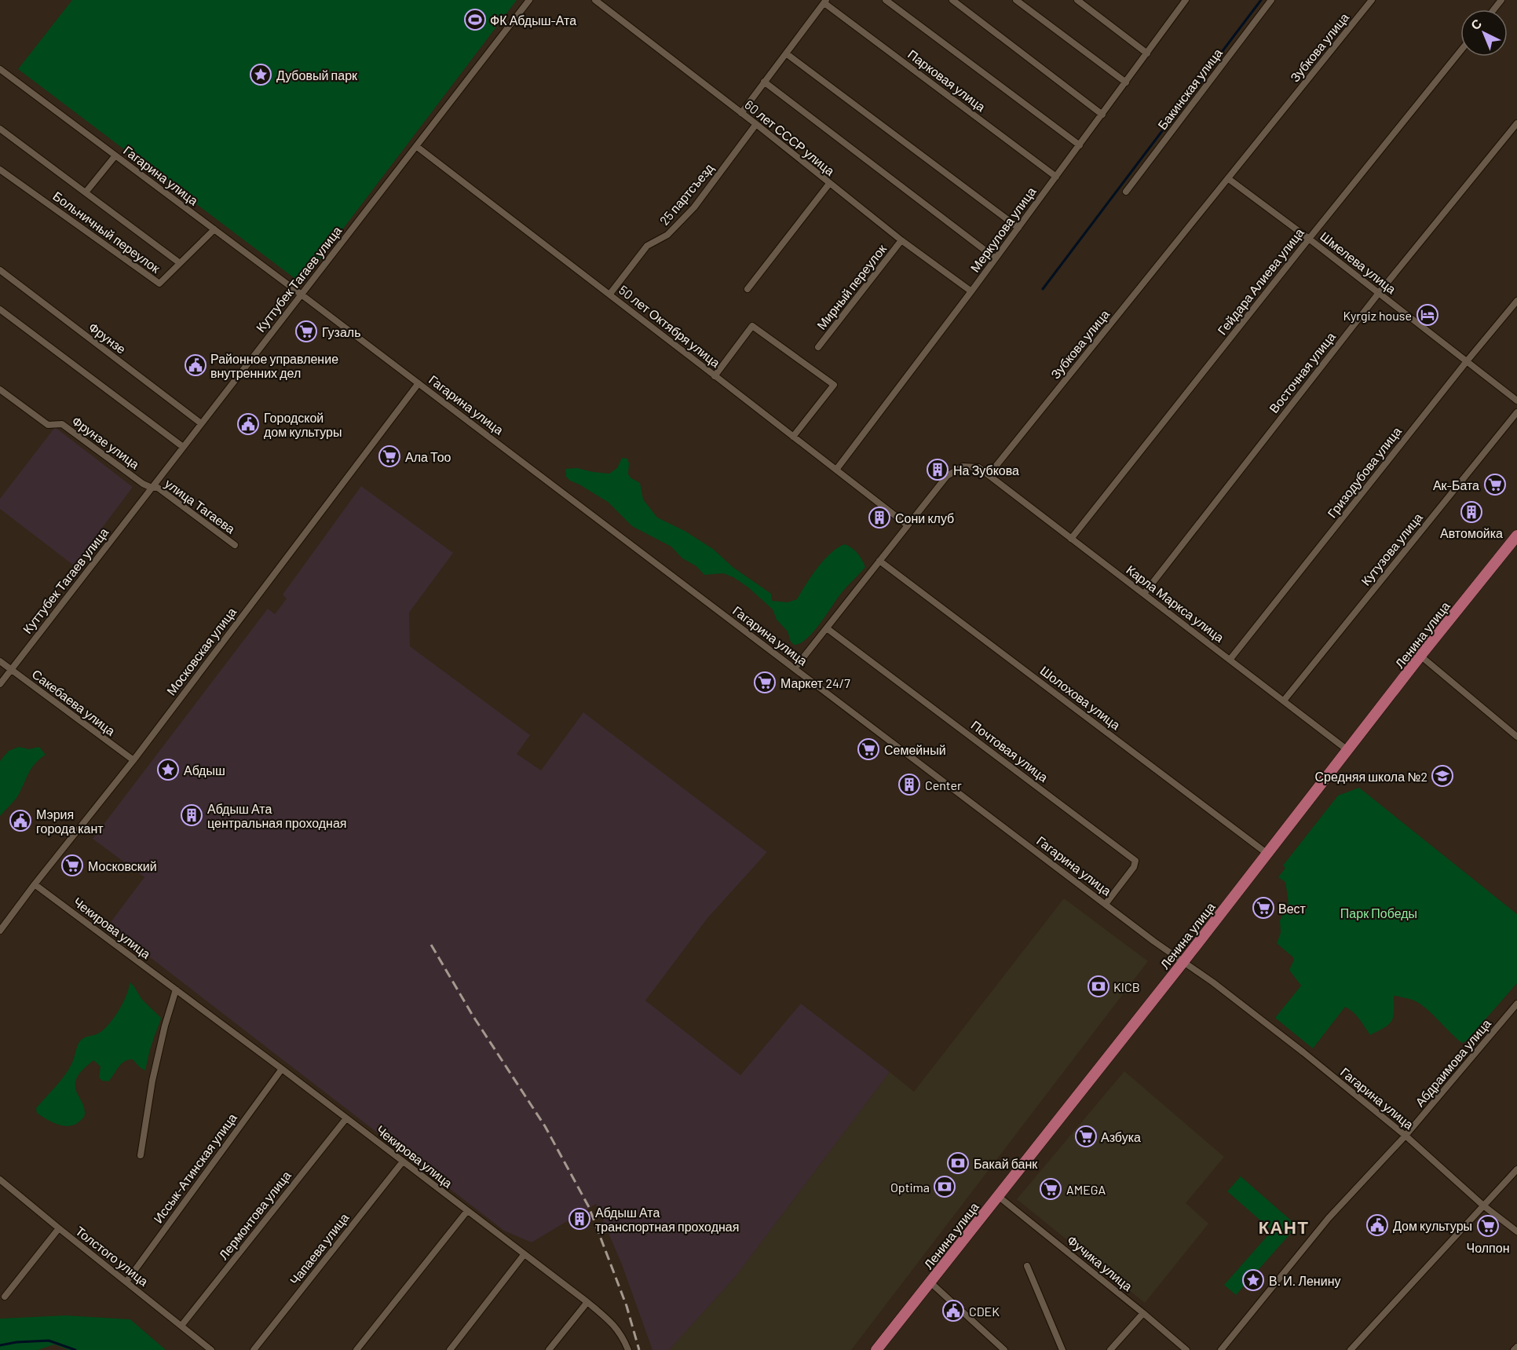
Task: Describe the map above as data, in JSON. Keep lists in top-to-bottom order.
{
  "streets": {
    "main road": ["Ленина улица"],
    "street": [
      "Зубкова улица",
      "Парковая улица",
      "Бакинская улица",
      "60 лет СССР улица",
      "Гагарина улица",
      "25 партсъезд",
      "Меркулова улица",
      "Больничный переулок",
      "Шмелева улица",
      "Куттубек Тагаев улица",
      "Гейдара Алиева улица",
      "Мирный переулок",
      "50 лет Октября улица",
      "Фрунзе",
      "Восточная улица",
      "Фрунзе улица",
      "Гризодубова улица",
      "улица Тагаева",
      "Кутузова улица",
      "Карла Маркса улица",
      "Московская улица",
      "Шолохова улица",
      "Сакебаева улица",
      "Почтовая улица",
      "Чекирова улица",
      "Абдраимова улица",
      "Иссык-Атинская улица",
      "Лермонтова улица",
      "Чапаева улица",
      "Толстого улица",
      "Фучика улица"
    ]
  },
  "crossings": [
    ["Зубкова улица", "Шмелева улица"],
    ["Зубкова улица", "Карла Маркса улица"],
    ["Парковая улица", "60 лет СССР улица"],
    ["Парковая улица", "Меркулова улица"],
    ["60 лет СССР улица", "25 партсъезд"],
    ["60 лет СССР улица", "Меркулова улица"],
    ["60 лет СССР улица", "Мирный переулок"],
    ["Гагарина улица", "Больничный переулок"],
    ["Гагарина улица", "Куттубек Тагаев улица"],
    ["Гагарина улица", "Ленина улица"],
    ["Гагарина улица", "Московская улица"],
    ["Гагарина улица", "Почтовая улица"],
    ["Гагарина улица", "Абдраимова улица"],
    ["25 партсъезд", "50 лет Октября улица"],
    ["Меркулова улица", "50 лет Октября улица"],
    ["Шмелева улица", "Гейдара Алиева улица"],
    ["Шмелева улица", "Восточная улица"],
    ["Шмелева улица", "Гризодубова улица"],
    ["Куттубек Тагаев улица", "50 лет Октября улица"],
    ["Куттубек Тагаев улица", "Фрунзе"],
    ["Куттубек Тагаев улица", "Фрунзе улица"],
    ["Куттубек Тагаев улица", "улица Тагаева"],
    ["Куттубек Тагаев улица", "Сакебаева улица"],
    ["Гейдара Алиева улица", "Карла Маркса улица"],
    ["Восточная улица", "Карла Маркса улица"],
    ["Фрунзе улица", "улица Тагаева"],
    ["Гризодубова улица", "Карла Маркса улица"],
    ["Кутузова улица", "Карла Маркса улица"],
    ["Карла Маркса улица", "Ленина улица"],
    ["Ленина улица", "Шолохова улица"],
    ["Ленина улица", "Фучика улица"],
    ["Московская улица", "Сакебаева улица"],
    ["Московская улица", "Чекирова улица"],
    ["Чекирова улица", "Иссык-Атинская улица"],
    ["Чекирова улица", "Лермонтова улица"],
    ["Чекирова улица", "Чапаева улица"],
    ["Иссык-Атинская улица", "Толстого улица"],
    ["Лермонтова улица", "Толстого улица"]
  ],
  "districts": ["КАНТ"],
  "parks": ["Парк Победы"],
  "places": {
    "sports": ["ФК Абдыш-Ата"],
    "place": ["Дубовый парк", "Абдыш", "В. И. Ленину"],
    "hotel": ["Kyrgiz house"],
    "supermarket": [
      "Гузаль",
      "Ала Тоо",
      "Ак-Бата",
      "Маркет 24/7",
      "Семейный",
      "Московский",
      "Вест",
      "Азбука",
      "AMEGA",
      "Чолпон"
    ],
    "public building": [
      "Районное управление внутренних дел",
      "Городской дом культуры",
      "Мэрия города кант",
      "Дом культуры",
      "CDEK"
    ],
    "building": [
      "На Зубкова",
      "Автомойка",
      "Сони клуб",
      "Center",
      "Абдыш Ата центральная проходная",
      "Абдыш Ата транспортная проходная"
    ],
    "school or university": ["Средняя школа №2"],
    "bank": ["KICB", "Бакай банк", "Optima"]
  },
  "north": "top left"
}
